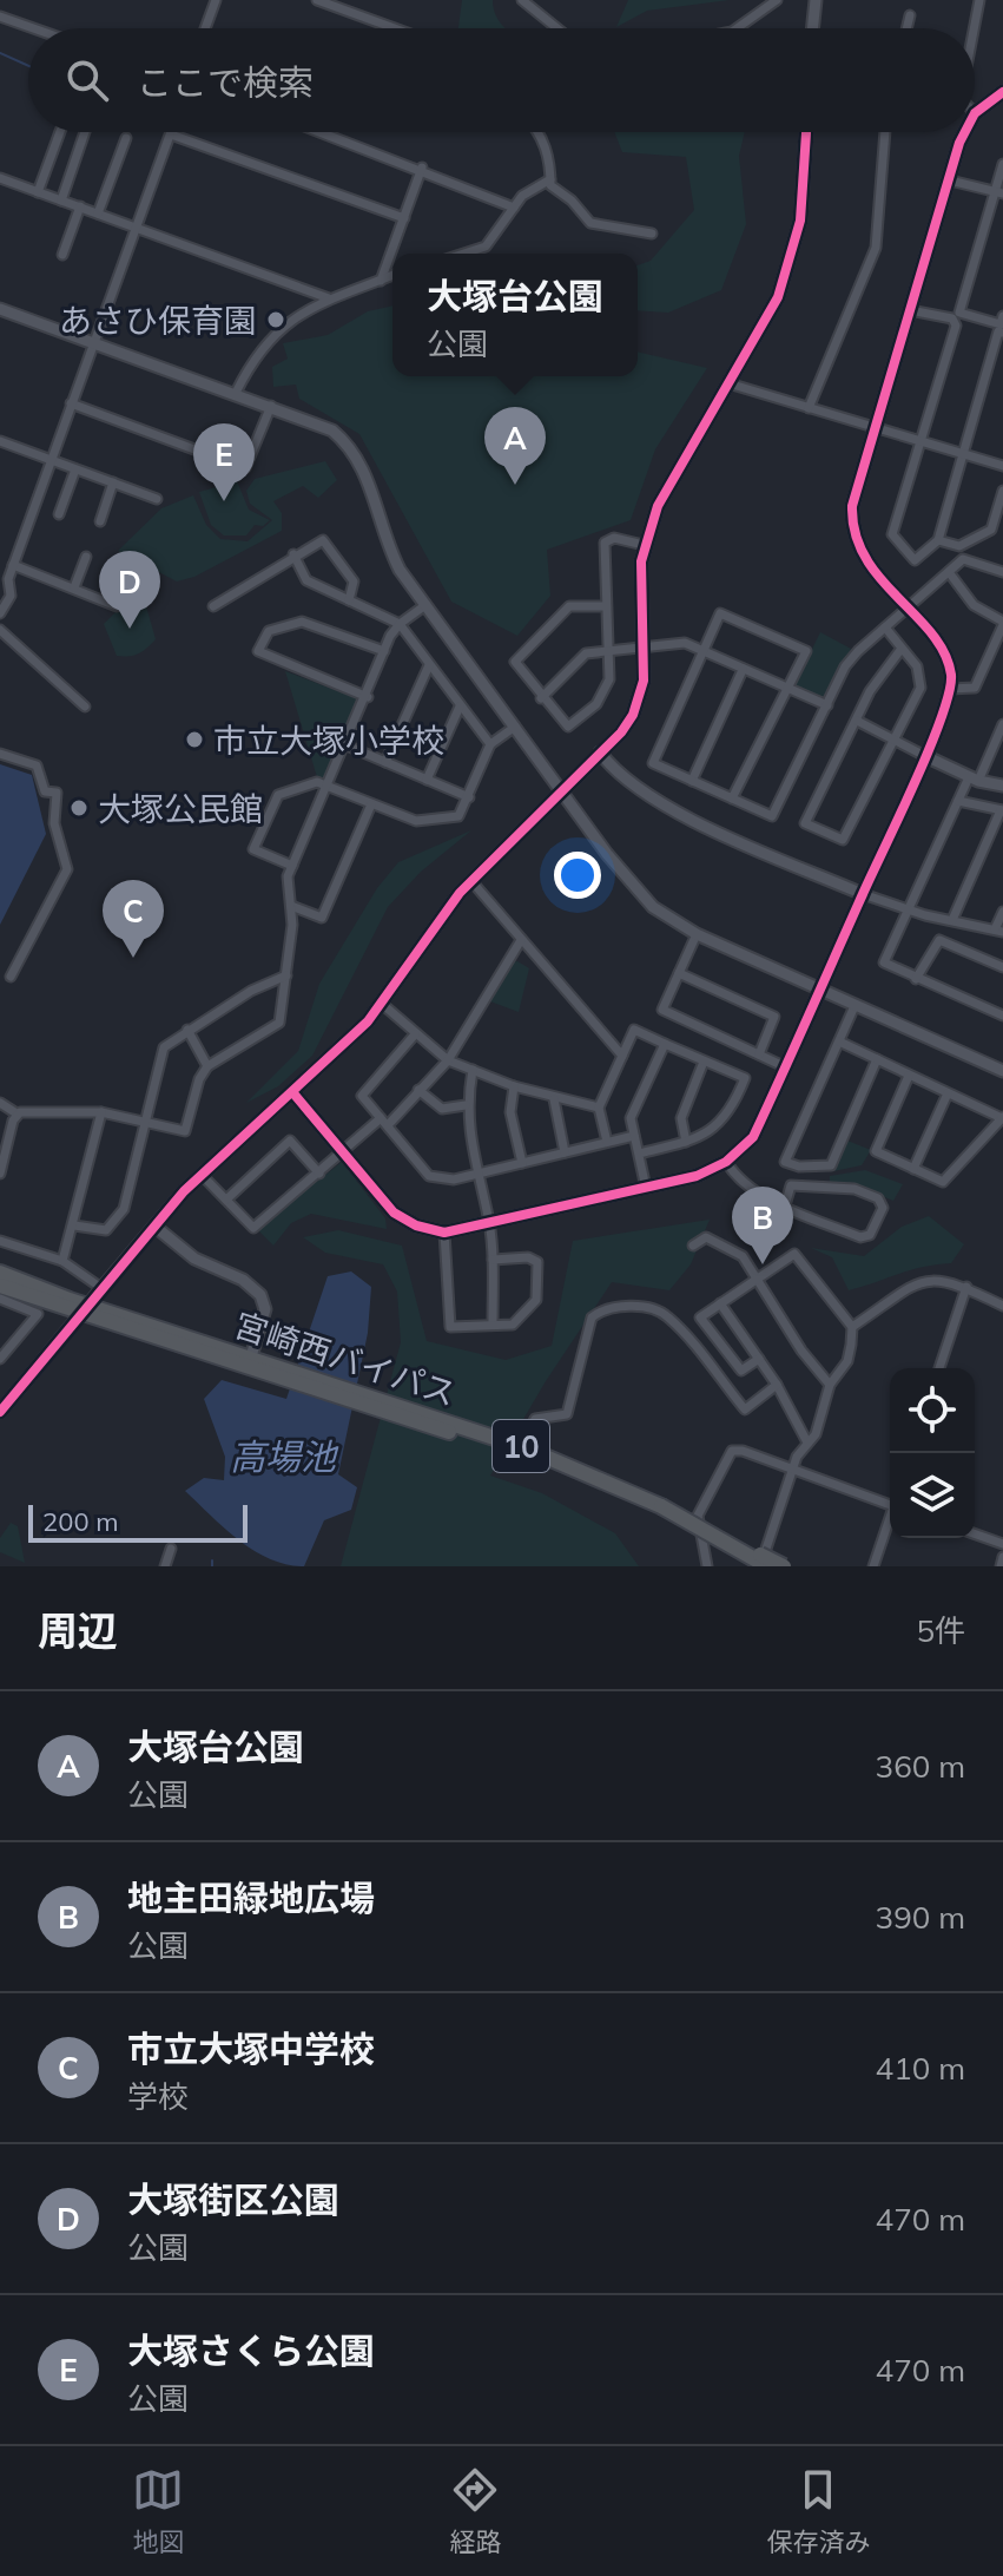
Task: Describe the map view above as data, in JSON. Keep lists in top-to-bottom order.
{
  "streets": {
    "highway": ["宮崎西バイパス", "10"]
  },
  "water": ["高場池"],
  "places": ["あさひ保育園", "市立大塚小学校", "大塚公民館"],
  "scale_bar": "200 m",
  "page": {
    "search": "ここで検索",
    "popup": ["大塚台公園", "公園"],
    "pins": [
      "A",
      "E",
      "D",
      "C",
      "B"
    ],
    "scale": "200 m",
    "heading": ["周辺", "5件"],
    "list": [
      {
        "mark": "A",
        "name": "大塚台公園",
        "note": "公園",
        "value": "360 m"
      },
      {
        "mark": "B",
        "name": "地主田緑地広場",
        "note": "公園",
        "value": "390 m"
      },
      {
        "mark": "C",
        "name": "市立大塚中学校",
        "note": "学校",
        "value": "410 m"
      },
      {
        "mark": "D",
        "name": "大塚街区公園",
        "note": "公園",
        "value": "470 m"
      },
      {
        "mark": "E",
        "name": "大塚さくら公園",
        "note": "公園",
        "value": "470 m"
      }
    ],
    "nav": ["地図", "経路", "保存済み"]
  }
}
